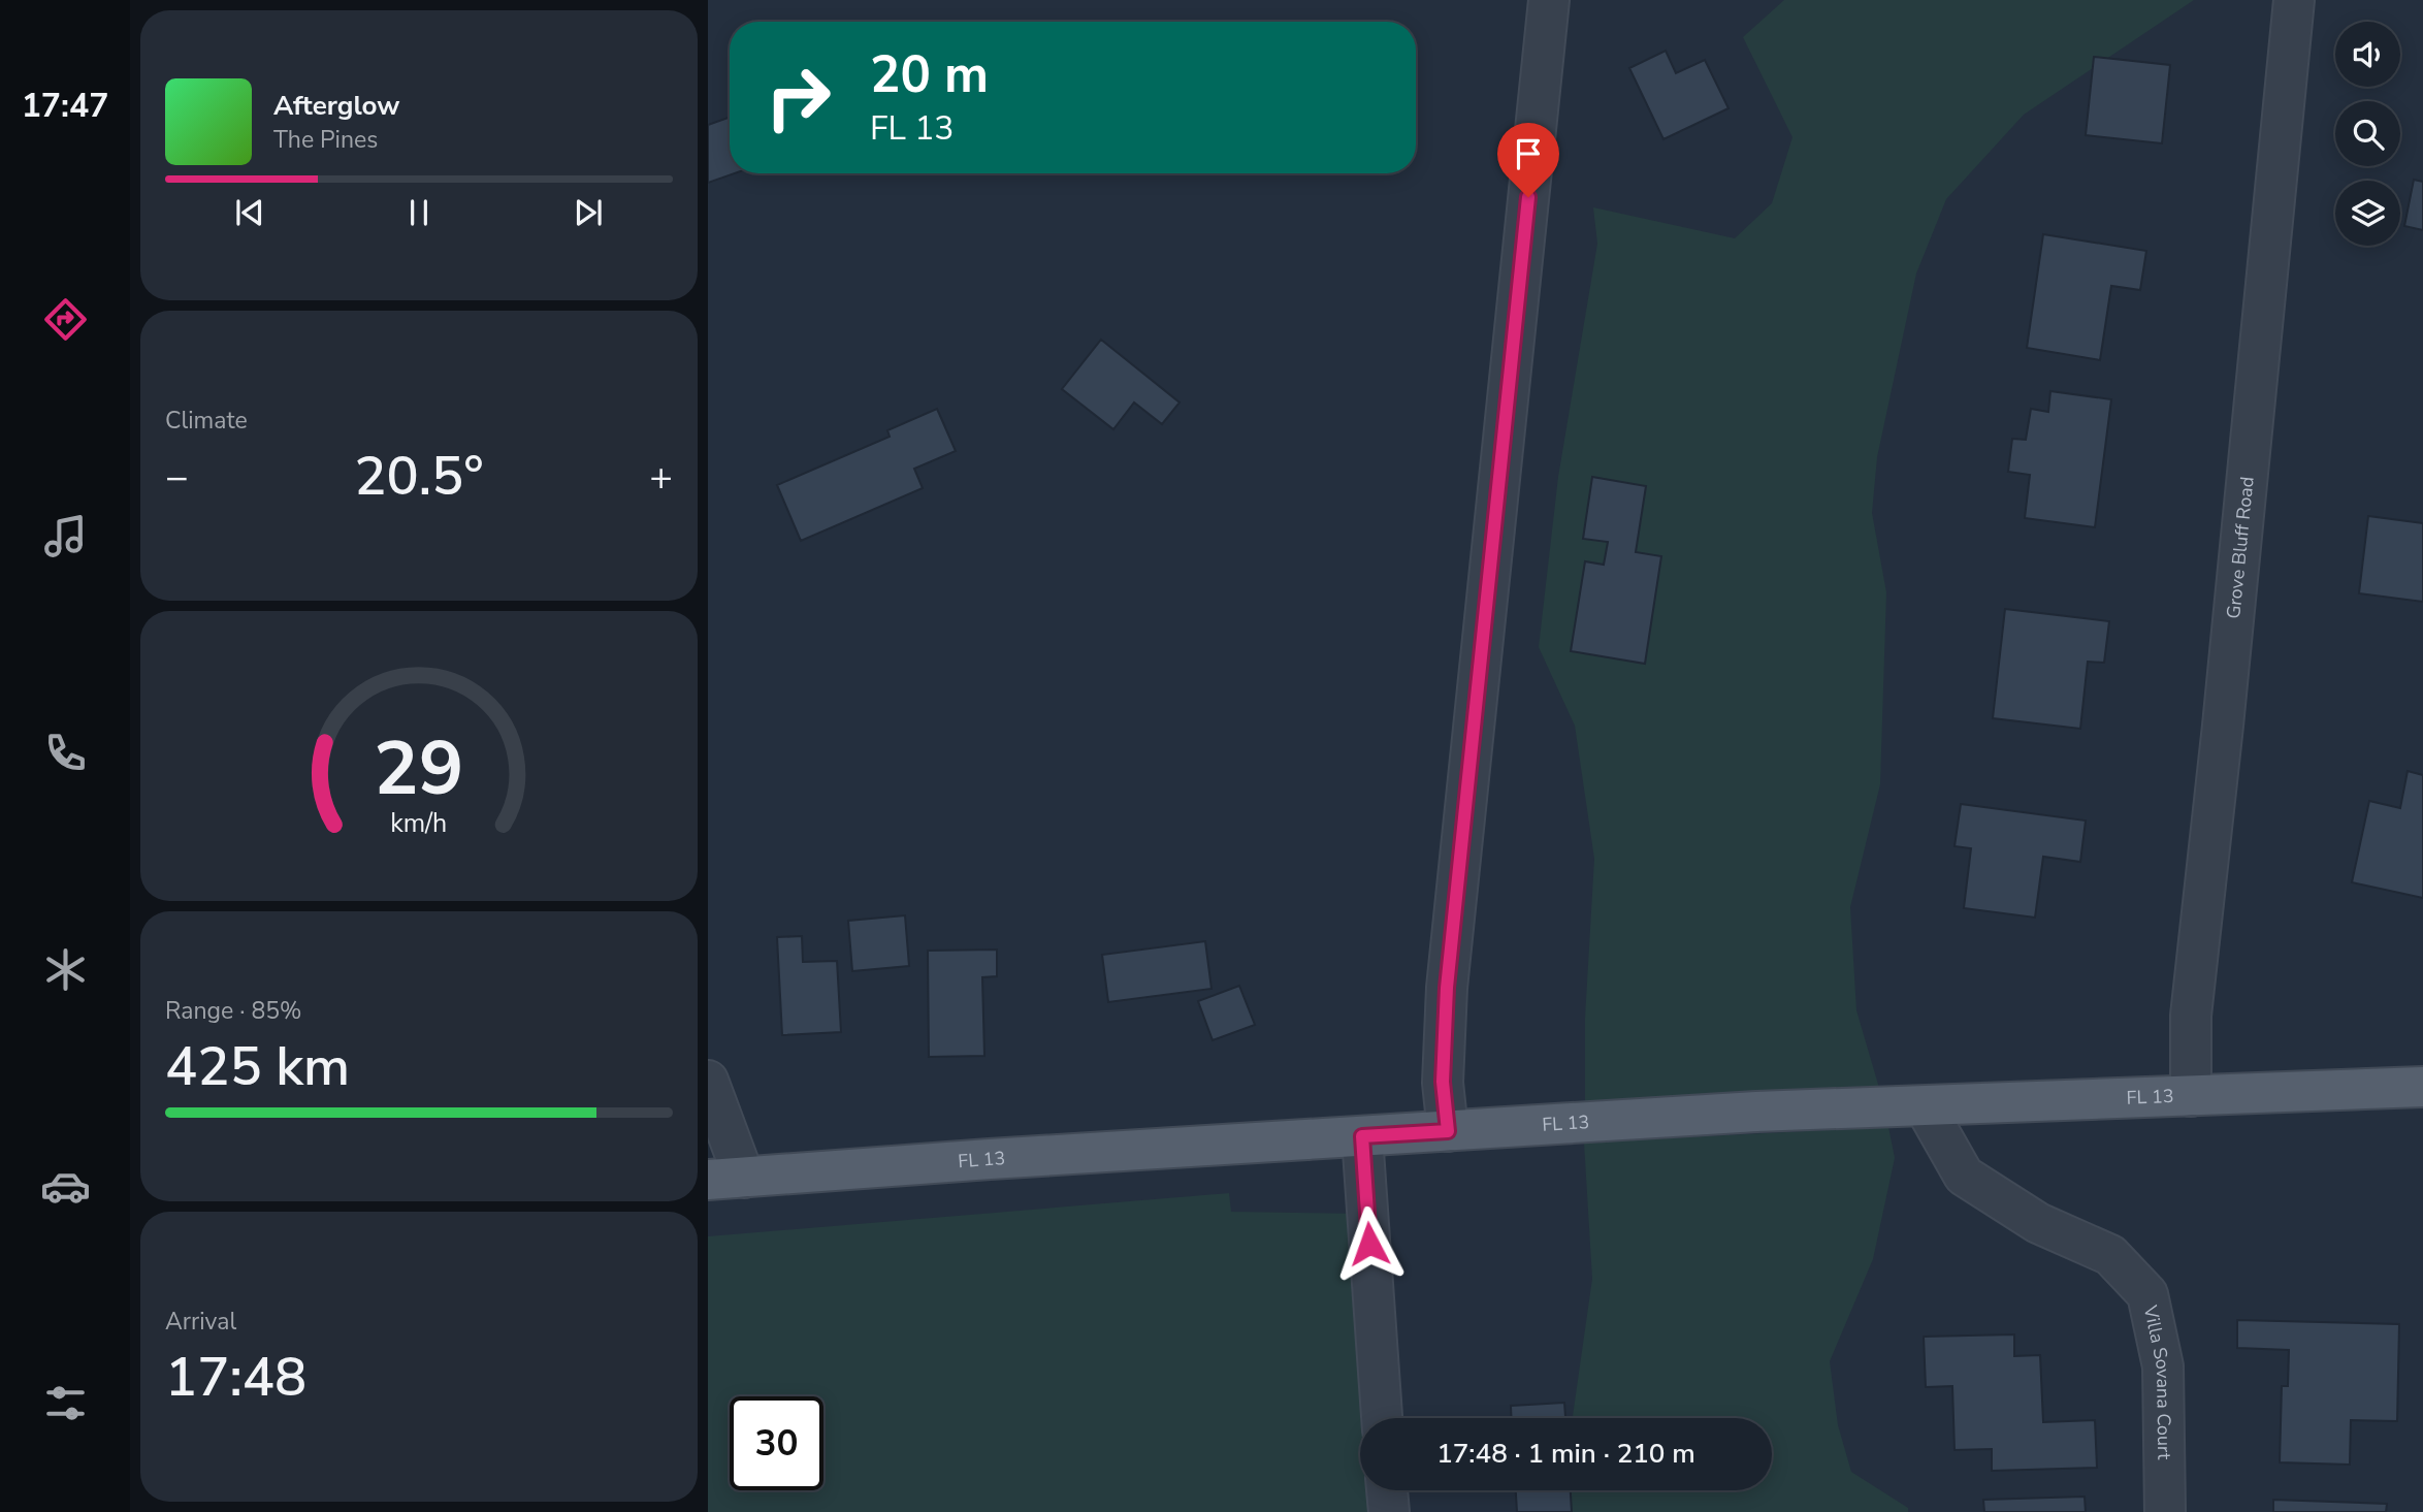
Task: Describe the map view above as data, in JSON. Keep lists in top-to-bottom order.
{
  "streets": {
    "main road": ["FL 13"],
    "street": ["Grove Bluff Road", "Villa Sovana Court"]
  },
  "crossings": [
    ["Grove Bluff Road", "FL 13"],
    ["FL 13", "Villa Sovana Court"]
  ],
  "page": {
    "tabs": "17:47",
    "turn": ["20 m", "FL 13"],
    "song": ["Afterglow", "The Pines"],
    "tile": [
      "Climate",
      ["Range · 85%", "425 km"],
      ["Arrival", "17:48"]
    ],
    "heat": ["−", "20.5°", "+"],
    "limit": "30",
    "trip": "17:48 · 1 min · 210 m",
    "gauge": ["29", "km/h"]
  }
}
